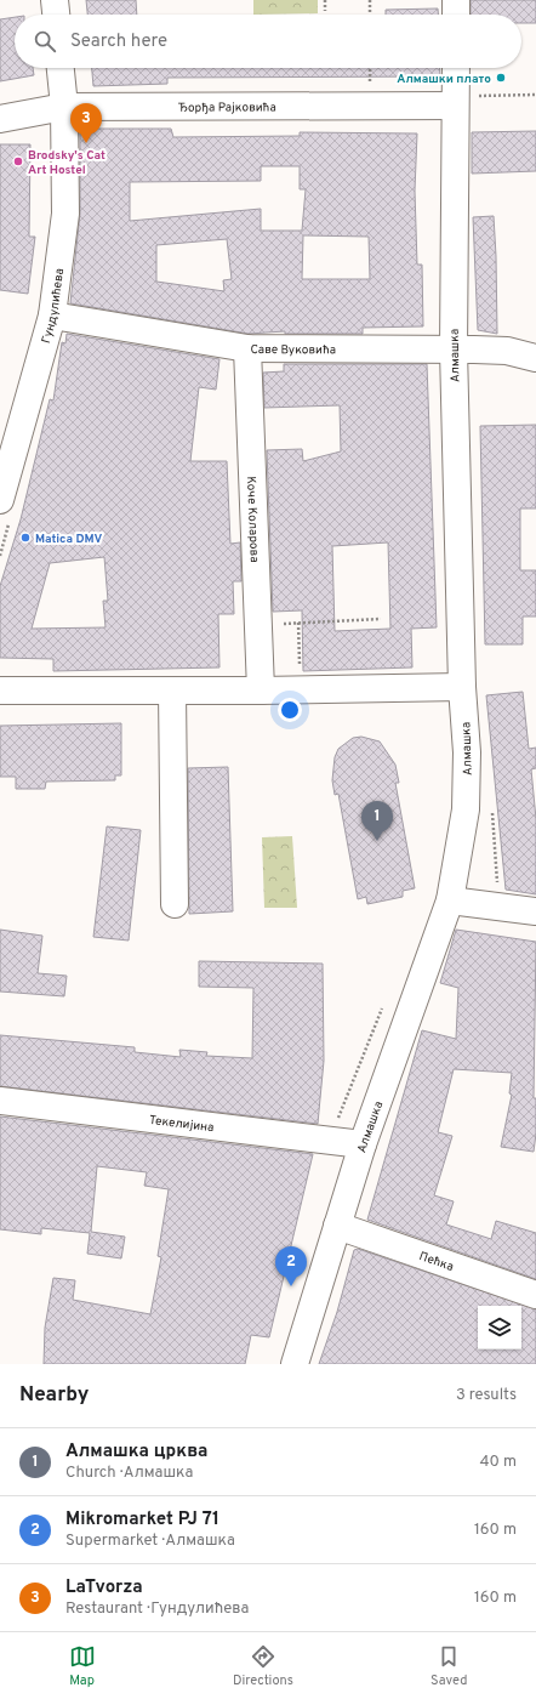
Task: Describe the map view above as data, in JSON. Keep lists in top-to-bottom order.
{
  "streets": {
    "street": [
      "Ђорђа Рајковића",
      "Гундулићева",
      "Саве Вуковића",
      "Алмашка",
      "Коче Коларова",
      "Текелијина",
      "Пећка"
    ]
  },
  "crossings": [
    ["Ђорђа Рајковића", "Гундулићева"],
    ["Ђорђа Рајковића", "Алмашка"],
    ["Гундулићева", "Саве Вуковића"],
    ["Саве Вуковића", "Алмашка"],
    ["Саве Вуковића", "Коче Коларова"],
    ["Алмашка", "Текелијина"],
    ["Алмашка", "Пећка"]
  ],
  "places": ["Алмашки плато", "Brodsky's Cat Art Hostel", "Matica DMV"],
  "page": {
    "search": "Search here",
    "pins": ["3", "1", "2"],
    "heading": ["Nearby", "3 results"],
    "list": [
      {
        "mark": "1",
        "name": "Алмашка црква",
        "note": "Church · Алмашка",
        "value": "40 m"
      },
      {
        "mark": "2",
        "name": "Mikromarket PJ 71",
        "note": "Supermarket · Алмашка",
        "value": "160 m"
      },
      {
        "mark": "3",
        "name": "LaTvorza",
        "note": "Restaurant · Гундулићева",
        "value": "160 m"
      }
    ],
    "nav": ["Map", "Directions", "Saved"]
  }
}
